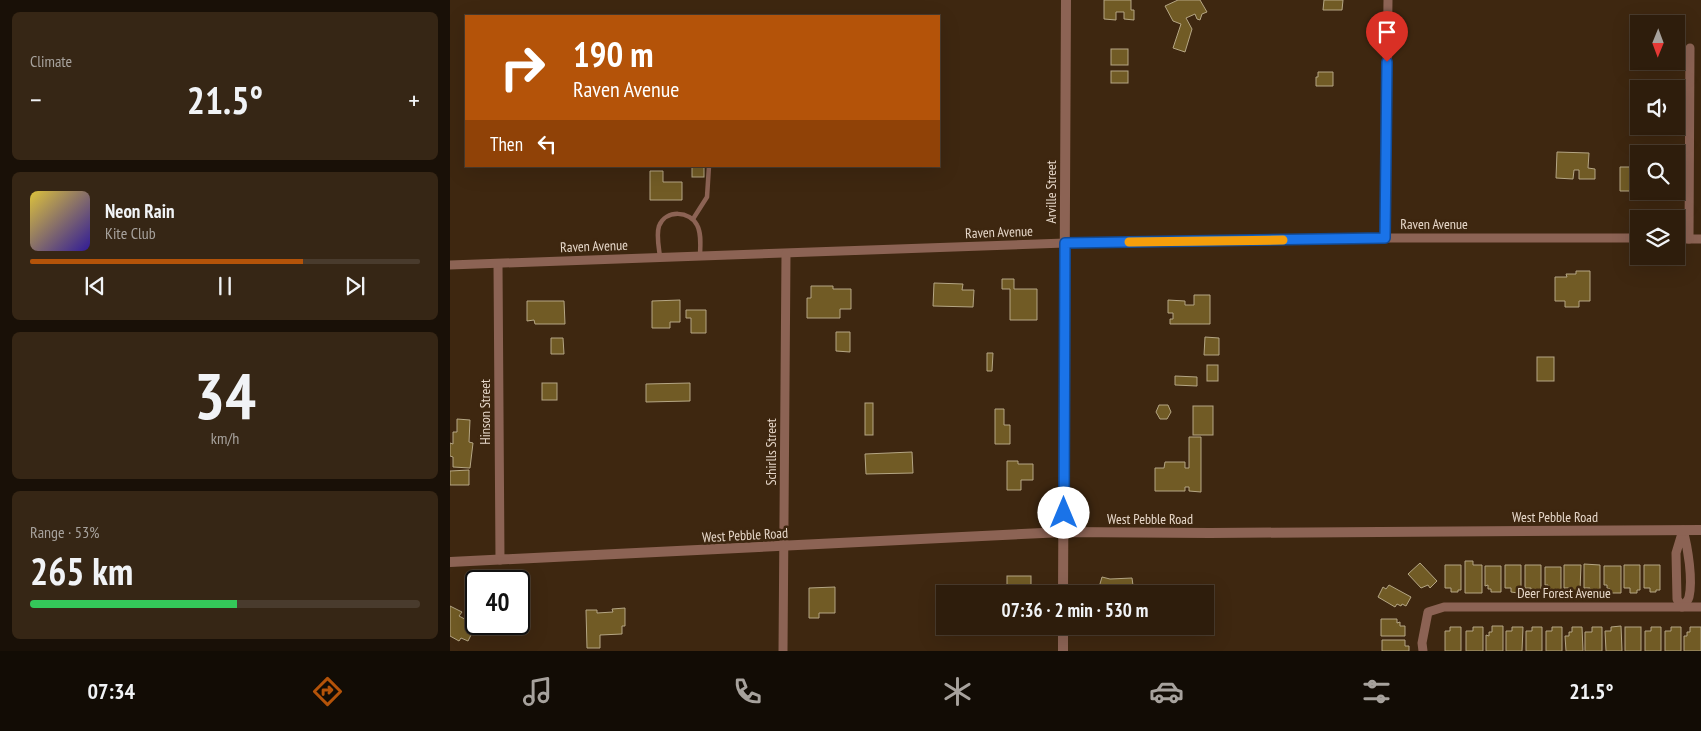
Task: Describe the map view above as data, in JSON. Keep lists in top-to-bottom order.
{
  "streets": {
    "street": [
      "Arville Street",
      "Raven Avenue",
      "Hinson Street",
      "Schirlls Street",
      "West Pebble Road",
      "Deer Forest Avenue"
    ]
  },
  "crossings": [
    ["Arville Street", "Raven Avenue"],
    ["Arville Street", "West Pebble Road"],
    ["Raven Avenue", "Hinson Street"],
    ["Raven Avenue", "Schirlls Street"],
    ["Hinson Street", "West Pebble Road"],
    ["Schirlls Street", "West Pebble Road"]
  ],
  "north": "bottom",
  "page": {
    "tile": [
      "Climate",
      ["34", "km/h"],
      ["Range · 53%", "265 km"]
    ],
    "turn": ["190 m", "Raven Avenue"],
    "heat": ["−", "21.5°", "+"],
    "then": "Then",
    "song": ["Neon Rain", "Kite Club"],
    "limit": "40",
    "trip": "07:36 · 2 min · 530 m",
    "tabs": ["07:34", "21.5°"]
  }
}
